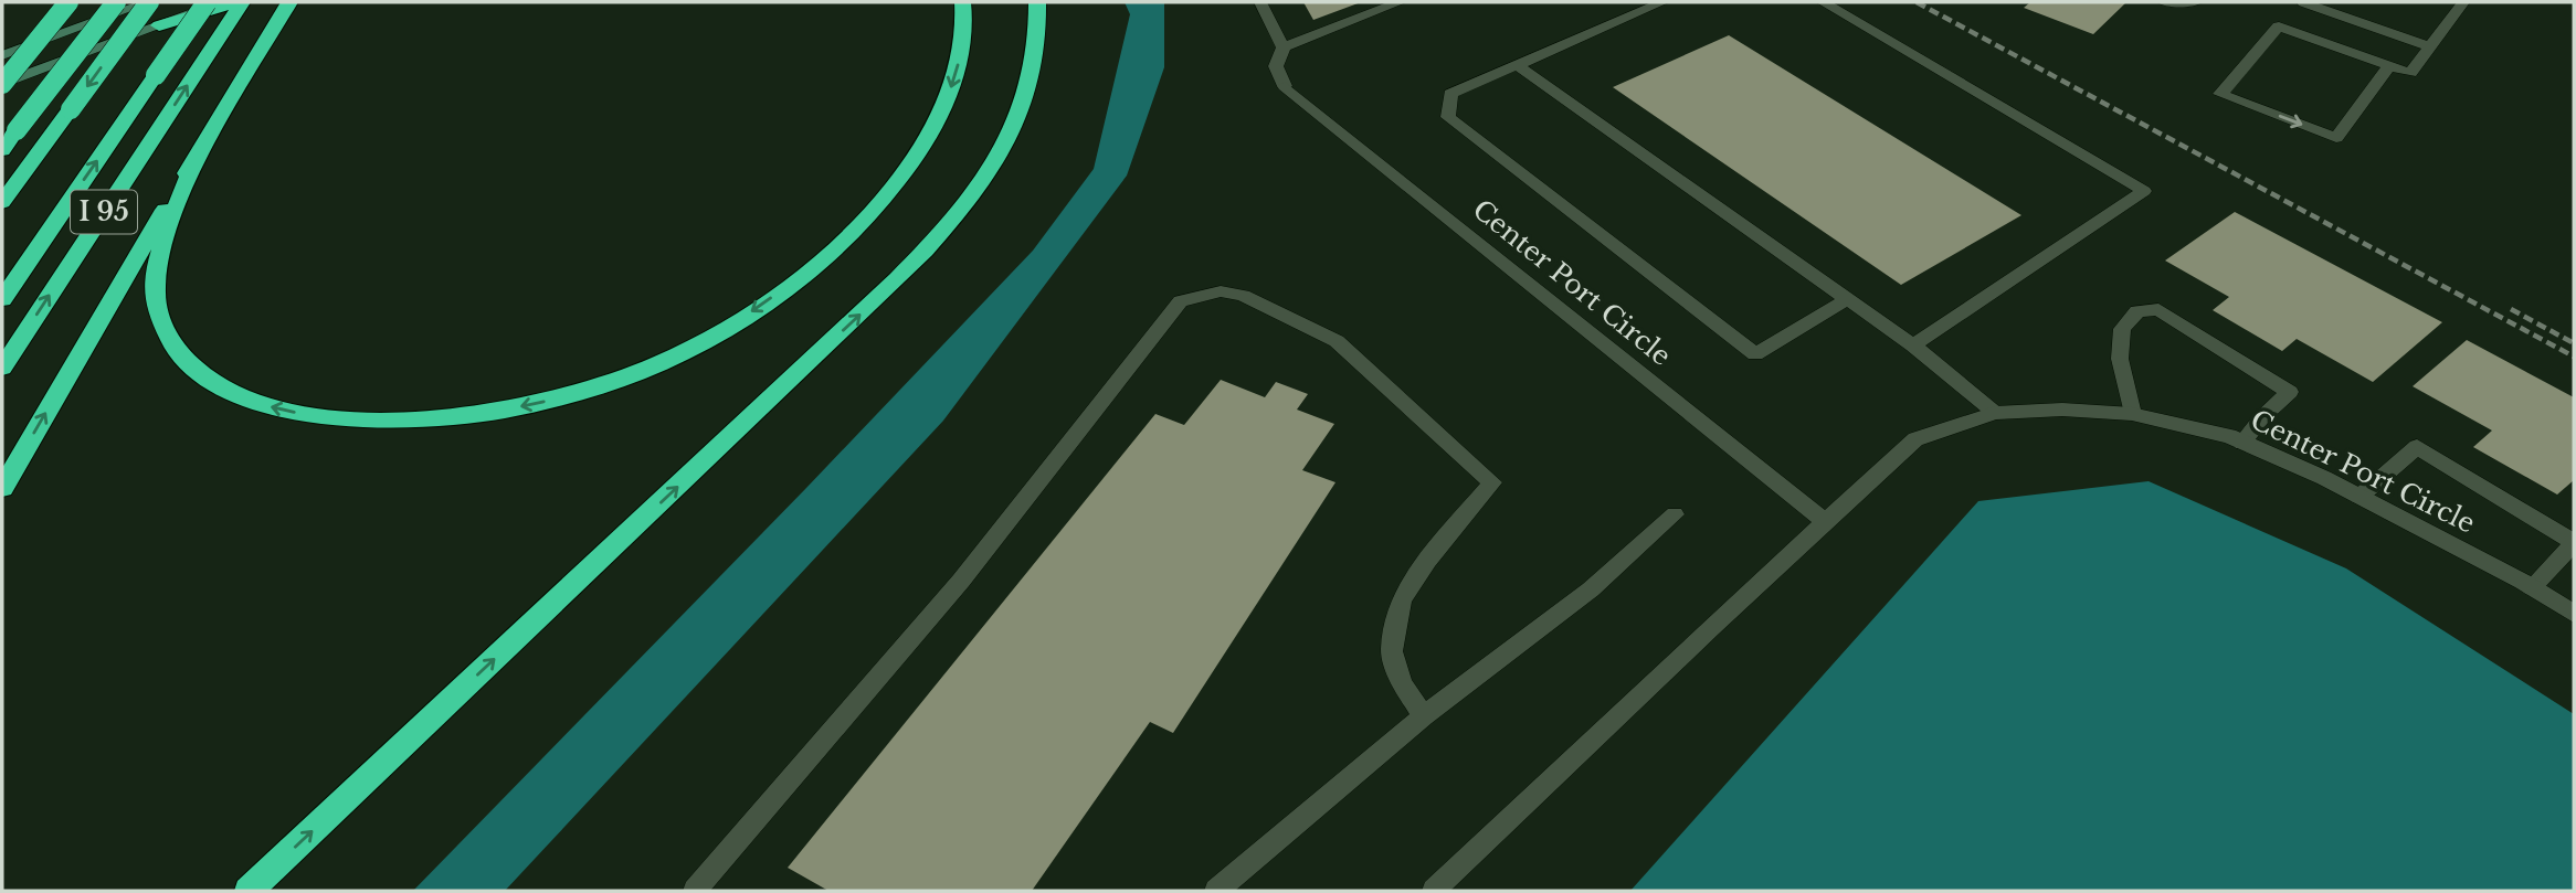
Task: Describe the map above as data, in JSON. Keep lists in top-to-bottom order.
{
  "streets": {
    "highway": ["I 95"],
    "street": ["Center Port Circle"]
  }
}
